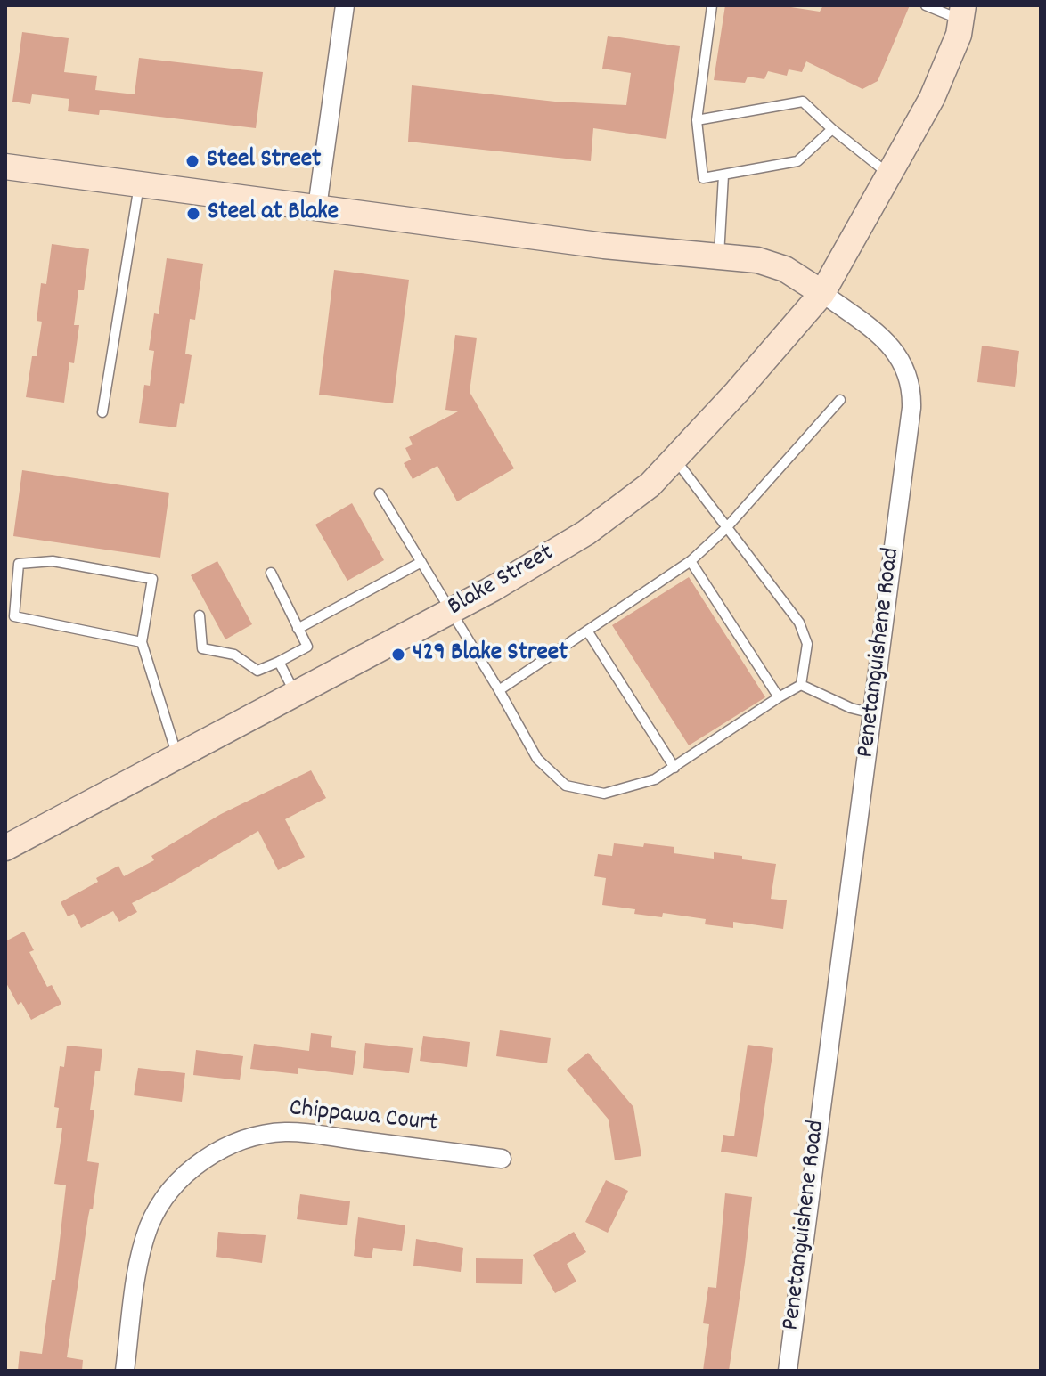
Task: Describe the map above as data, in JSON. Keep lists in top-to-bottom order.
{
  "streets": {
    "main road": ["Blake Street"],
    "street": ["Penetanguishene Road", "Chippawa Court"]
  },
  "crossings": [
    ["Blake Street", "Penetanguishene Road"]
  ],
  "places": ["Steel Street", "Steel at Blake", "429 Blake Street"]
}
